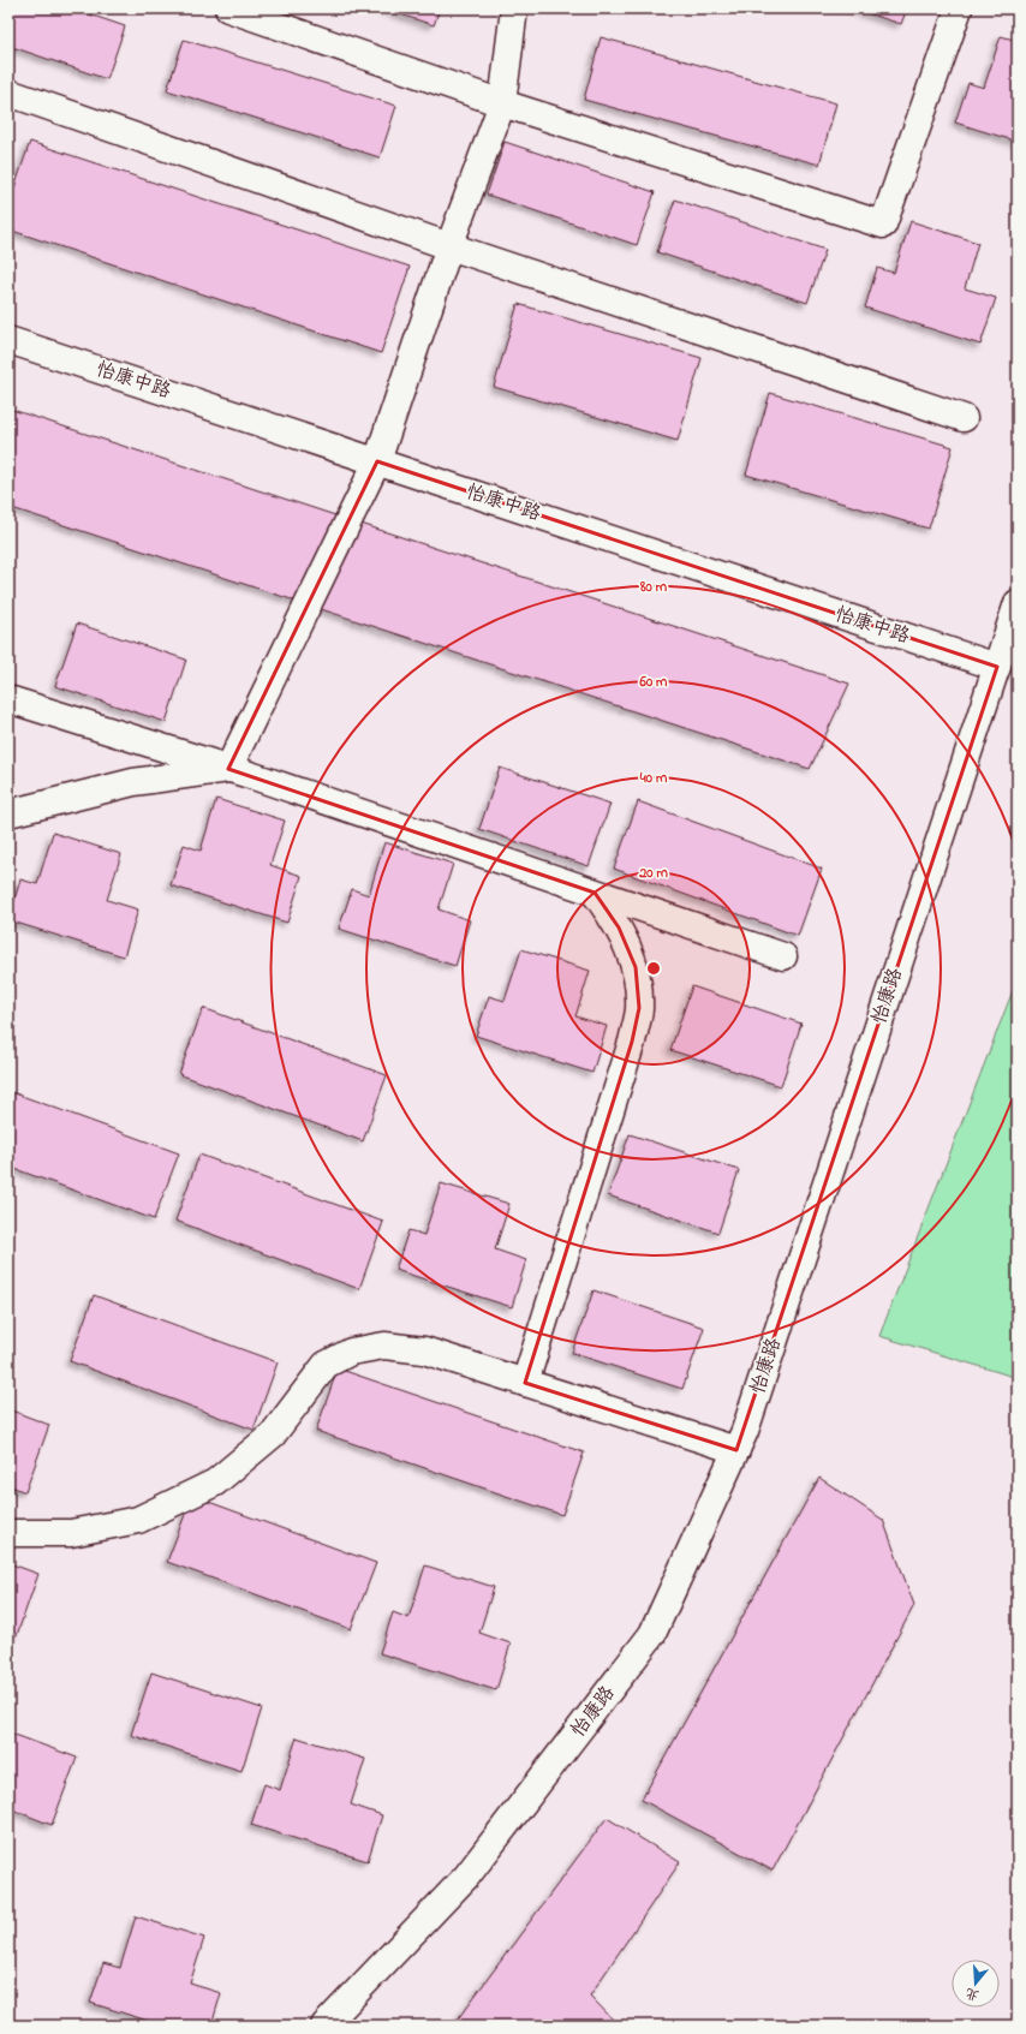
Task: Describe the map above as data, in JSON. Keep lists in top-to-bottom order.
{
  "streets": {
    "street": ["怡康中路", "怡康路"]
  },
  "crossings": [
    ["怡康中路", "怡康路"]
  ],
  "north": "bottom",
  "rings": [
    "80 m",
    "60 m",
    "40 m",
    "20 m"
  ]
}
